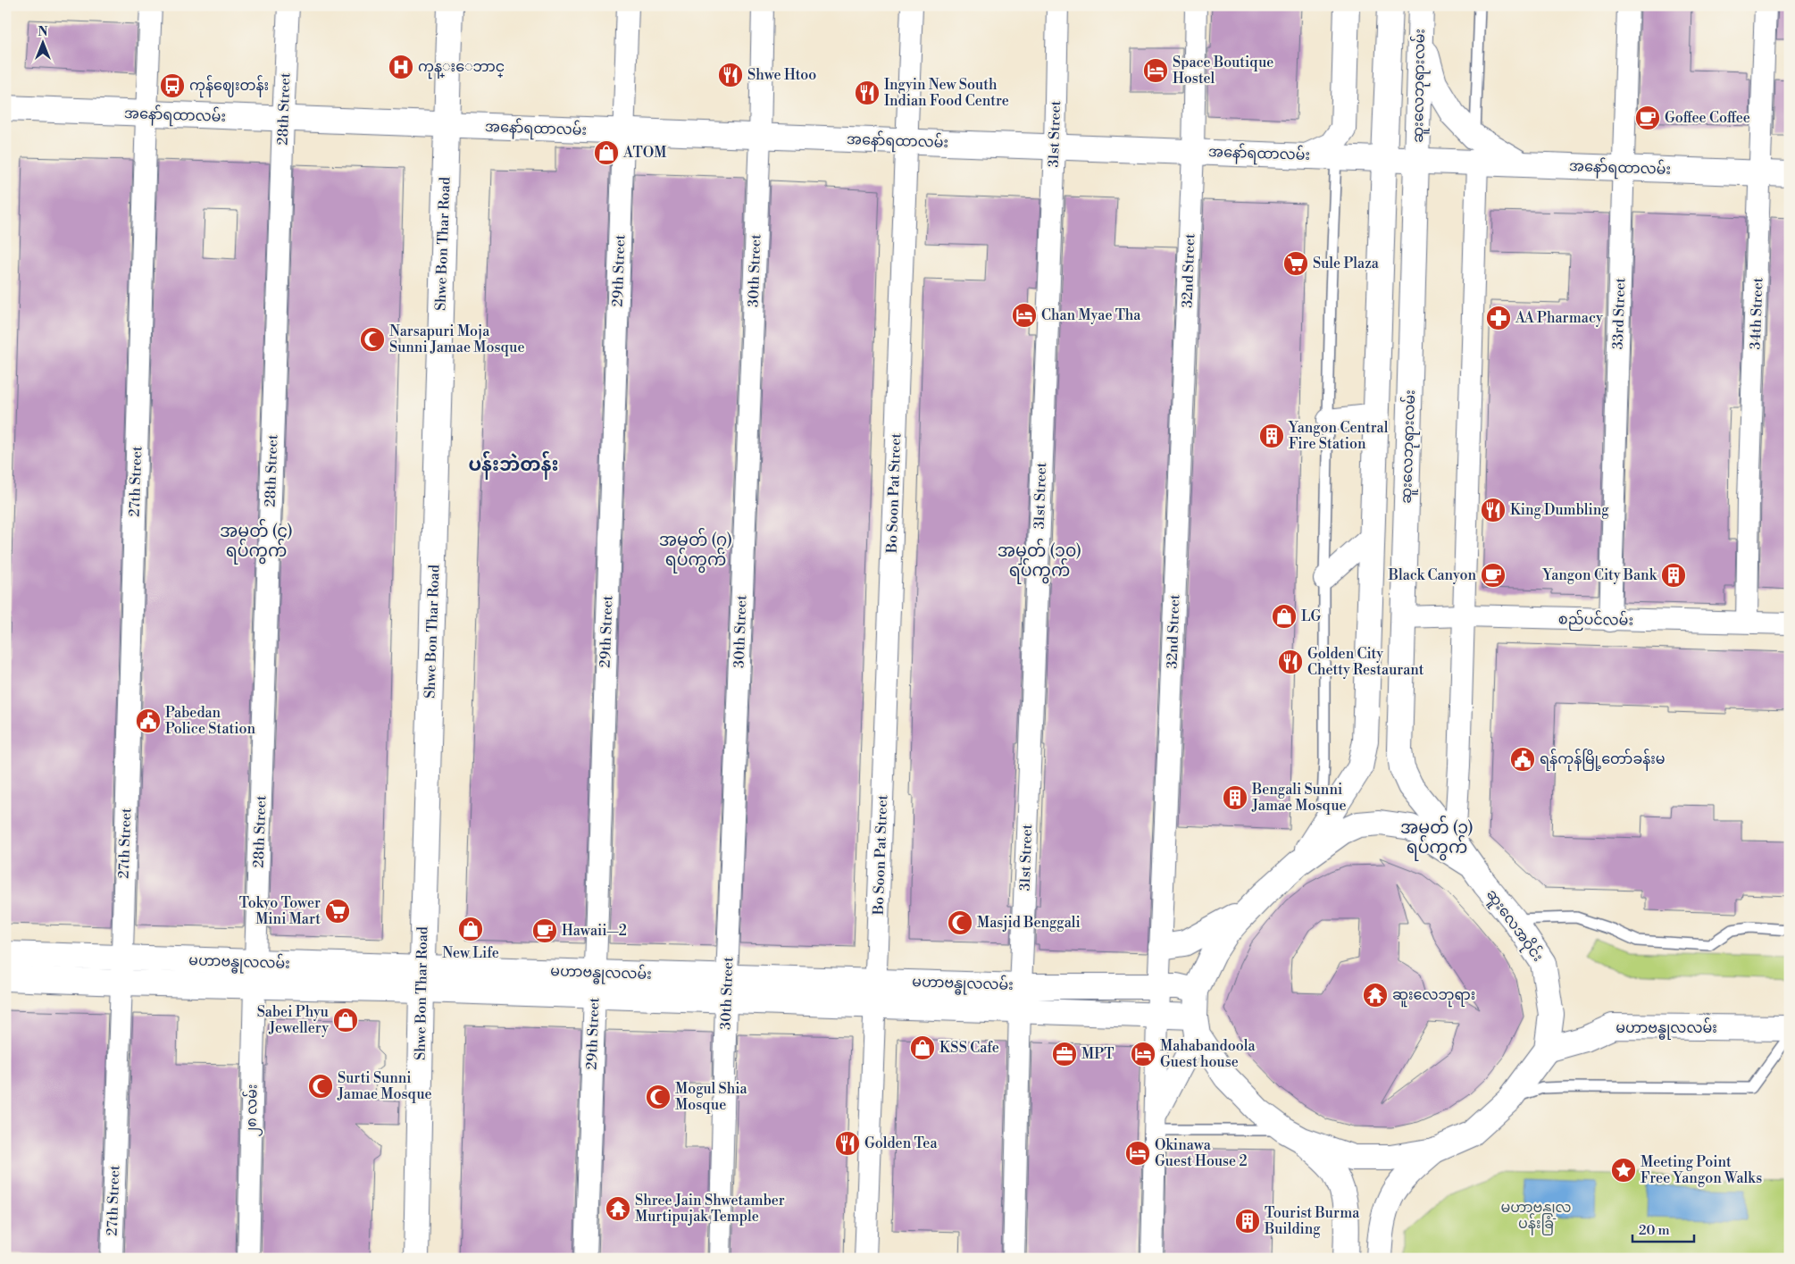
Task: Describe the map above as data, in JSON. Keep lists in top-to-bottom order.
{
  "streets": {
    "main road": [
      "ဆူးလေဘုရားလမ်း",
      "အနော်ရထာလမ်း",
      "Shwe Bon Thar Road",
      "ဆူးလေအဝိုင်း",
      "မဟာဗန္ဓုလလမ်း"
    ],
    "street": [
      "28th Street",
      "31st Street",
      "29th Street",
      "30th Street",
      "32nd Street",
      "33rd Street",
      "34th Street",
      "27th Street",
      "Bo Soon Pat Street",
      "စည်ပင်လမ်း",
      "၂၈ လမ်း"
    ]
  },
  "crossings": [
    ["ဆူးလေဘုရားလမ်း", "အနော်ရထာလမ်း"],
    ["ဆူးလေဘုရားလမ်း", "စည်ပင်လမ်း"],
    ["ဆူးလေဘုရားလမ်း", "ဆူးလေအဝိုင်း"],
    ["28th Street", "အနော်ရထာလမ်း"],
    ["28th Street", "မဟာဗန္ဓုလလမ်း"],
    ["28th Street", "၂၈ လမ်း"],
    ["အနော်ရထာလမ်း", "31st Street"],
    ["အနော်ရထာလမ်း", "Shwe Bon Thar Road"],
    ["အနော်ရထာလမ်း", "29th Street"],
    ["အနော်ရထာလမ်း", "30th Street"],
    ["အနော်ရထာလမ်း", "32nd Street"],
    ["အနော်ရထာလမ်း", "33rd Street"],
    ["အနော်ရထာလမ်း", "34th Street"],
    ["အနော်ရထာလမ်း", "27th Street"],
    ["အနော်ရထာလမ်း", "Bo Soon Pat Street"],
    ["31st Street", "မဟာဗန္ဓုလလမ်း"],
    ["Shwe Bon Thar Road", "မဟာဗန္ဓုလလမ်း"],
    ["29th Street", "မဟာဗန္ဓုလလမ်း"],
    ["30th Street", "မဟာဗန္ဓုလလမ်း"],
    ["32nd Street", "မဟာဗန္ဓုလလမ်း"],
    ["33rd Street", "စည်ပင်လမ်း"],
    ["34th Street", "စည်ပင်လမ်း"],
    ["27th Street", "မဟာဗန္ဓုလလမ်း"],
    ["Bo Soon Pat Street", "မဟာဗန္ဓုလလမ်း"],
    ["ဆူးလေအဝိုင်း", "မဟာဗန္ဓုလလမ်း"],
    ["မဟာဗန္ဓုလလမ်း", "၂၈ လမ်း"]
  ],
  "districts": [
    "ပန်းဘဲတန်း",
    "အမှတ် (၄) ရပ်ကွက်",
    "အမှတ် (၇) ရပ်ကွက်",
    "အမှတ် (၁၀) ရပ်ကွက်",
    "အမှတ် (၁) ရပ်ကွက်"
  ],
  "parks": ["မဟာဗန္ဓုလ ပန်းခြံ"],
  "places": {
    "hospital": ["ကုန္းေဘာင္"],
    "hotel": [
      "Space Boutique Hostel",
      "Chan Myae Tha",
      "Mahabandoola Guest house",
      "Okinawa Guest House 2"
    ],
    "restaurant": [
      "Shwe Htoo",
      "Ingyin New South Indian Food Centre",
      "King Dumbling",
      "Golden City Chetty Restaurant",
      "Golden Tea"
    ],
    "bus stop": ["ကုန်ဈေးတန်း"],
    "cafe": ["Goffee Coffee", "Black Canyon", "Hawaii—2"],
    "shop": [
      "ATOM",
      "LG",
      "New Life",
      "Sabei Phyu Jewellery",
      "KSS Cafe"
    ],
    "supermarket": ["Sule Plaza", "Tokyo Tower Mini Mart"],
    "pharmacy": ["AA Pharmacy"],
    "mosque": [
      "Narsapuri Moja Sunni Jamae Mosque",
      "Masjid Benggali",
      "Surti Sunni Jamae Mosque",
      "Mogul Shia Mosque"
    ],
    "building": [
      "Yangon Central Fire Station",
      "Yangon City Bank",
      "Bengali Sunni Jamae Mosque",
      "Tourist Burma Building"
    ],
    "public building": ["Pabedan Police Station", "ရန်ကုန်မြို့တော်ခန်းမ"],
    "temple": ["ဆူးလေဘုရား", "Shree Jain Shwetamber Murtipujak Temple"],
    "office": ["MPT"],
    "place": ["Meeting Point Free Yangon Walks"]
  },
  "scale_bar": "20 m",
  "north": "top"
}
